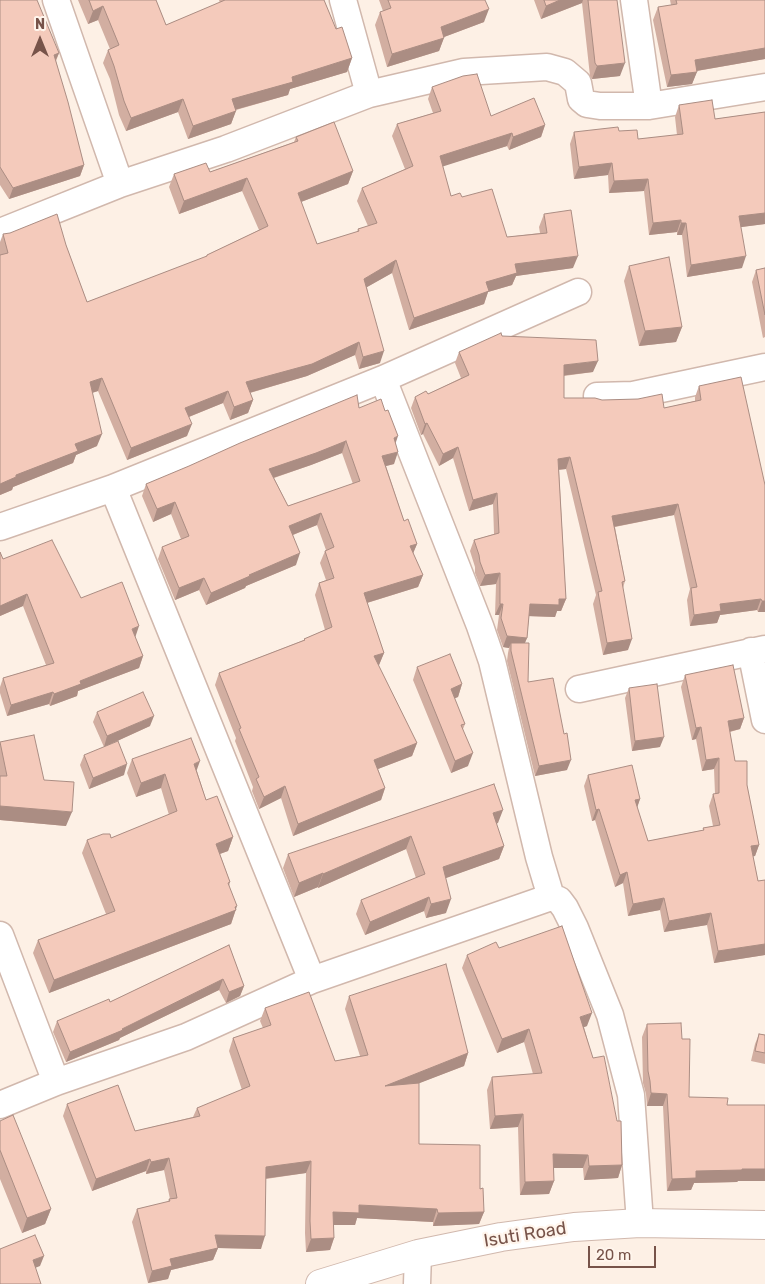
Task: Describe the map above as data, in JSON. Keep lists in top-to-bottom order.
{
  "streets": {
    "street": ["Isuti Road"]
  },
  "scale_bar": "20 m",
  "north": "top"
}
